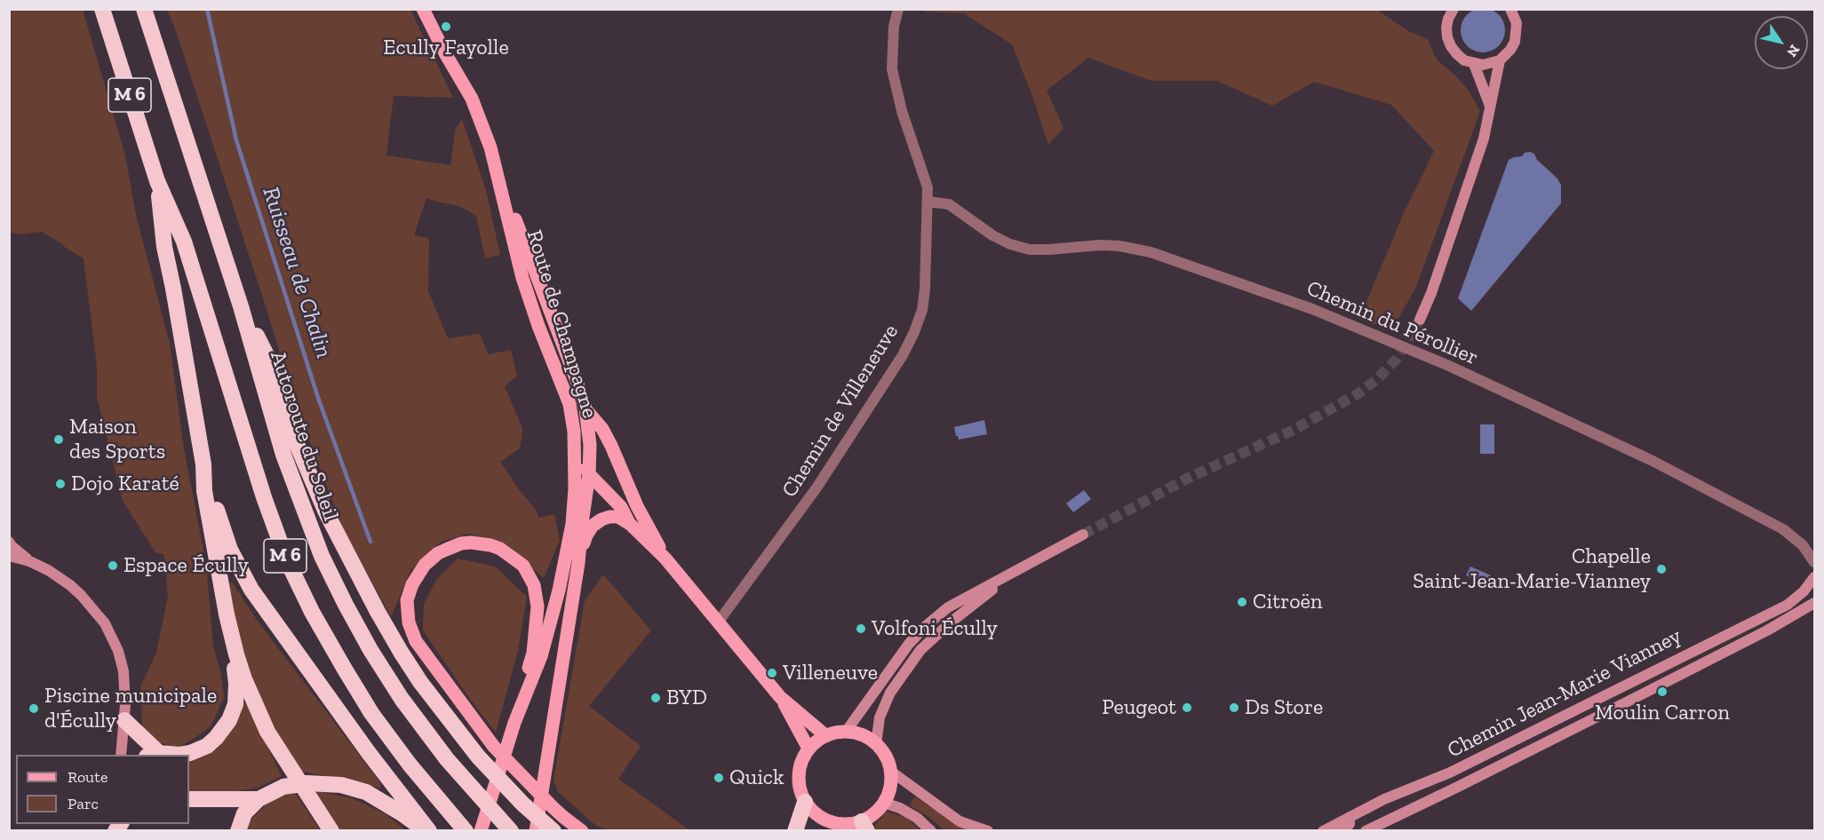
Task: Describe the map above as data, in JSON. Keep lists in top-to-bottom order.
{
  "streets": {
    "highway": ["M 6", "Autoroute du Soleil"],
    "main road": ["Route de Champagne"],
    "street": ["Chemin du Pérollier", "Chemin de Villeneuve", "Chemin Jean-Marie Vianney"]
  },
  "crossings": [
    ["Chemin du Pérollier", "Chemin de Villeneuve"]
  ],
  "water": ["Ruisseau de Chalin"],
  "places": [
    "Ecully Fayolle",
    "Maison des Sports",
    "Dojo Karaté",
    "Espace Écully",
    "Chapelle Saint-Jean-Marie-Vianney",
    "Citroën",
    "Volfoni Écully",
    "Villeneuve",
    "Moulin Carron",
    "BYD",
    "Peugeot",
    "Ds Store",
    "Piscine municipale d'Écully",
    "Quick"
  ],
  "legend": ["Route", "Parc"],
  "north": "bottom right"
}
